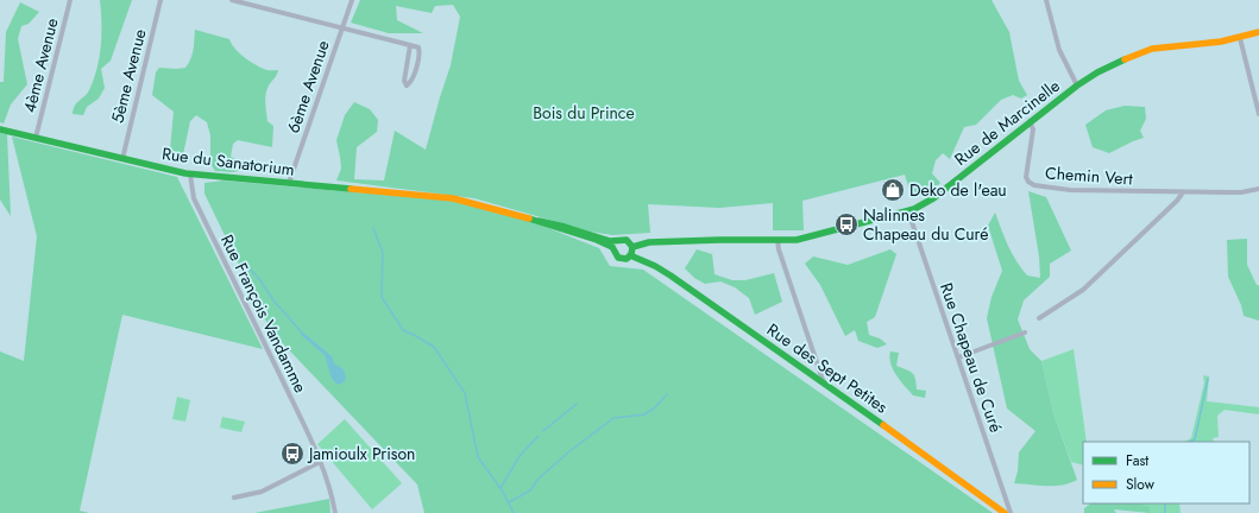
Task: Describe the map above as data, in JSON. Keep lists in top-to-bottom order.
{
  "streets": {
    "street": [
      "4ème Avenue",
      "5ème Avenue",
      "6ème Avenue",
      "Rue de Marcinelle",
      "Rue du Sanatorium",
      "Chemin Vert",
      "Rue François Vandamme",
      "Rue Chapeau de Curé",
      "Rue des Sept Petites"
    ]
  },
  "crossings": [
    ["4ème Avenue", "Rue du Sanatorium"],
    ["5ème Avenue", "Rue du Sanatorium"],
    ["6ème Avenue", "Rue du Sanatorium"],
    ["Rue de Marcinelle", "Chemin Vert"],
    ["Rue de Marcinelle", "Rue Chapeau de Curé"],
    ["Rue de Marcinelle", "Rue des Sept Petites"],
    ["Rue du Sanatorium", "Rue François Vandamme"]
  ],
  "parks": ["Bois du Prince"],
  "places": {
    "shop": ["Deko de l'eau"],
    "bus stop": ["Nalinnes Chapeau du Curé", "Jamioulx Prison"]
  },
  "legend": ["Fast", "Slow"]
}
